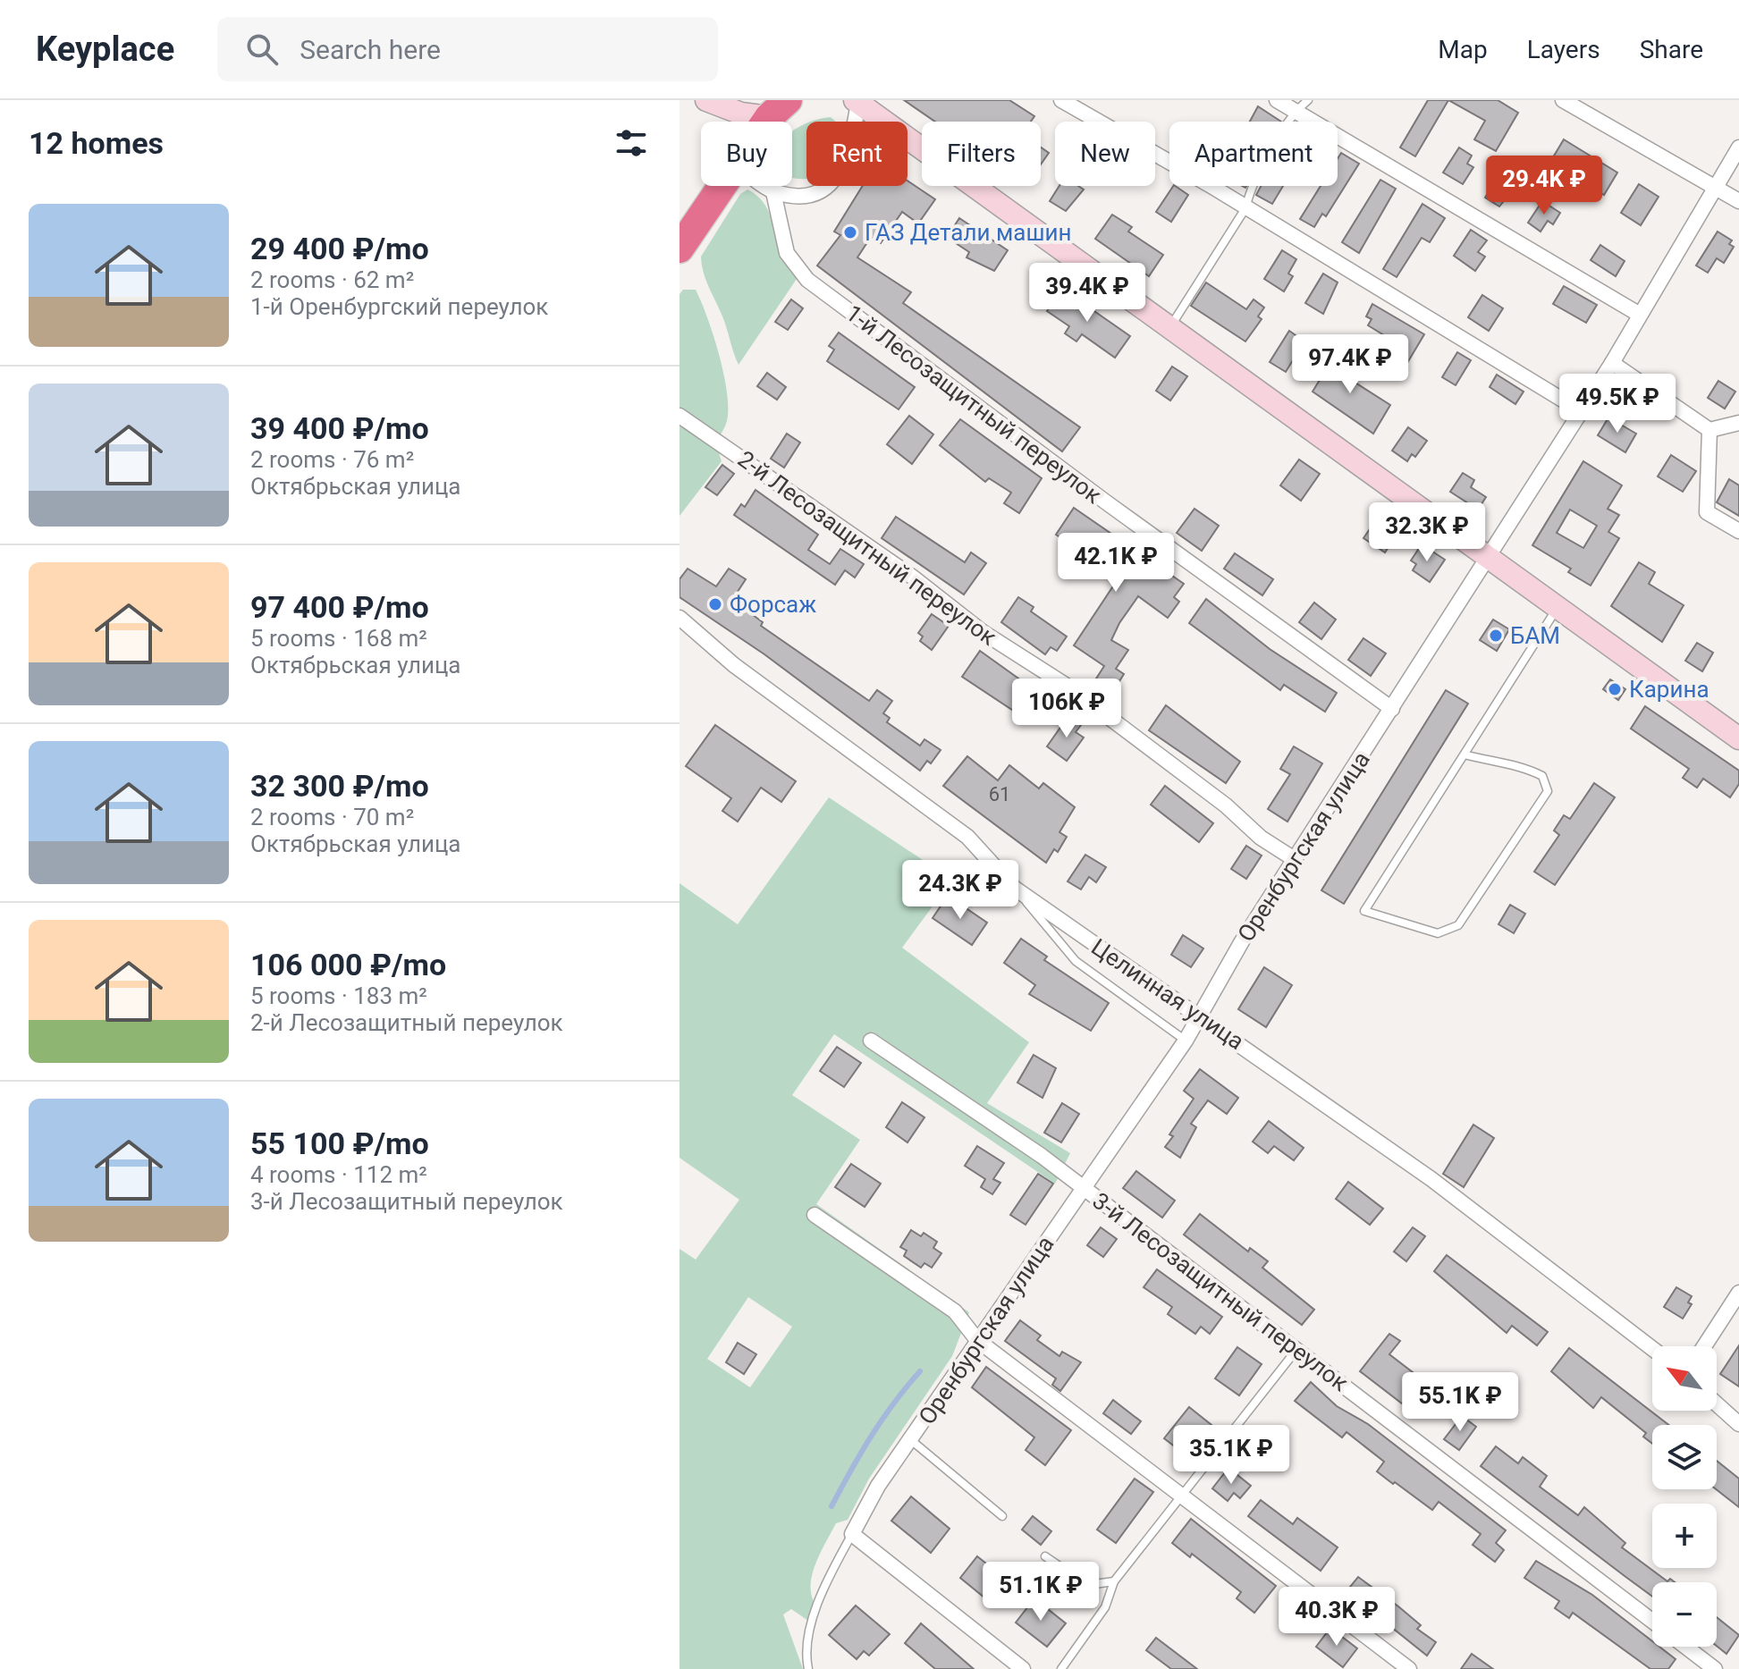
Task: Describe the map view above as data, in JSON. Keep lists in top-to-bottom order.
{
  "streets": {
    "street": [
      "1-й Лесозащитный переулок",
      "2-й Лесозащитный переулок",
      "Оренбургская улица",
      "Целинная улица",
      "3-й Лесозащитный переулок"
    ]
  },
  "crossings": [
    ["1-й Лесозащитный переулок", "Оренбургская улица"],
    ["2-й Лесозащитный переулок", "Оренбургская улица"],
    ["Оренбургская улица", "Целинная улица"],
    ["Оренбургская улица", "3-й Лесозащитный переулок"]
  ],
  "places": [
    "ГАЗ Детали машин",
    "Форсаж",
    "БАМ",
    "Карина"
  ],
  "house_numbers": ["61"],
  "north": "top left",
  "page": {
    "header": "Keyplace",
    "search": "Search here",
    "nav": ["Map", "Layers", "Share"],
    "heading": "12 homes",
    "chip": [
      "Buy",
      "Rent",
      "Filters",
      "New",
      "Apartment"
    ],
    "price": [
      "29.4K ₽",
      "39.4K ₽",
      "97.4K ₽",
      "49.5K ₽",
      "32.3K ₽",
      "42.1K ₽",
      "106K ₽",
      "24.3K ₽",
      "55.1K ₽",
      "35.1K ₽",
      "51.1K ₽",
      "40.3K ₽"
    ],
    "list": [
      {
        "name": "29 400 ₽/mo",
        "note": "2 rooms · 62 m² · 1-й Оренбургский переулок"
      },
      {
        "name": "39 400 ₽/mo",
        "note": "2 rooms · 76 m² · Октябрьская улица"
      },
      {
        "name": "97 400 ₽/mo",
        "note": "5 rooms · 168 m² · Октябрьская улица"
      },
      {
        "name": "32 300 ₽/mo",
        "note": "2 rooms · 70 m² · Октябрьская улица"
      },
      {
        "name": "106 000 ₽/mo",
        "note": "5 rooms · 183 m² · 2-й Лесозащитный переулок"
      },
      {
        "name": "55 100 ₽/mo",
        "note": "4 rooms · 112 m² · 3-й Лесозащитный переулок"
      }
    ],
    "map_buttons": ["+", "−"]
  }
}
